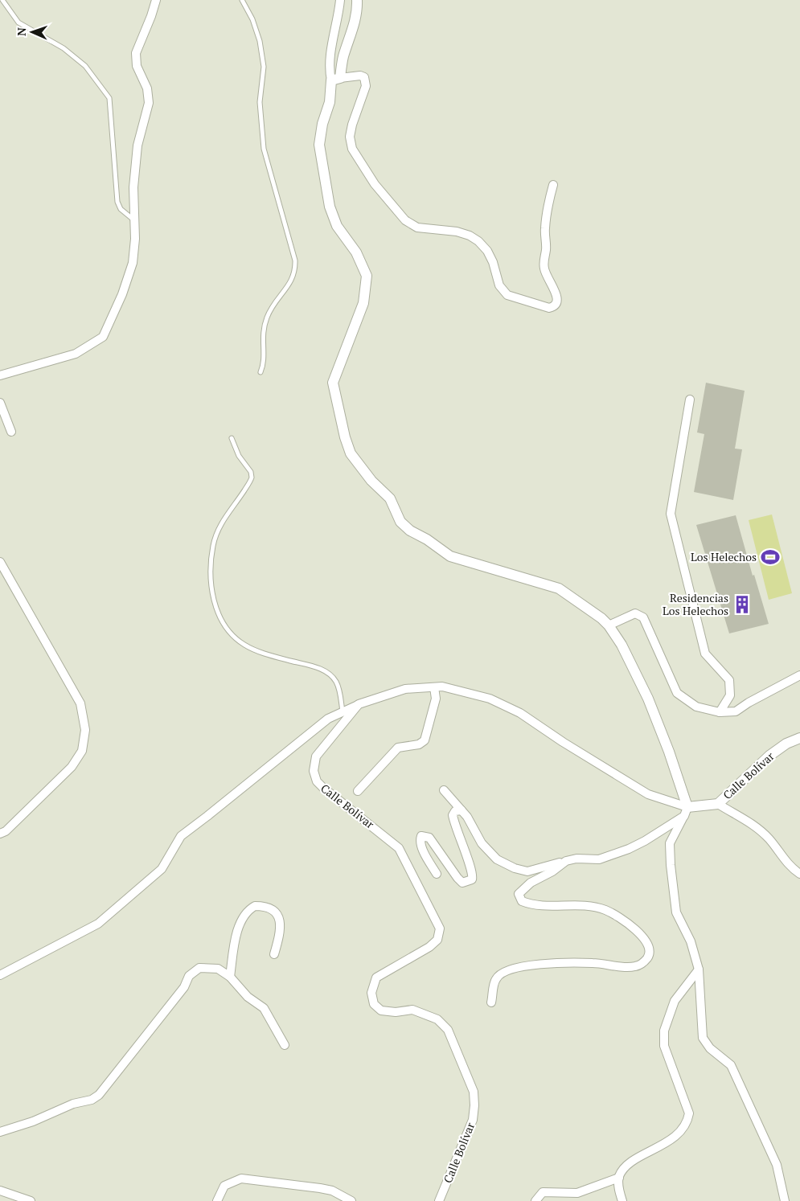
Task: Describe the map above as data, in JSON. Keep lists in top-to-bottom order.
{
  "streets": {
    "street": ["Calle Bolívar"]
  },
  "places": {
    "sports": ["Los Helechos"],
    "building": ["Residencias Los Helechos"]
  },
  "north": "left"
}
